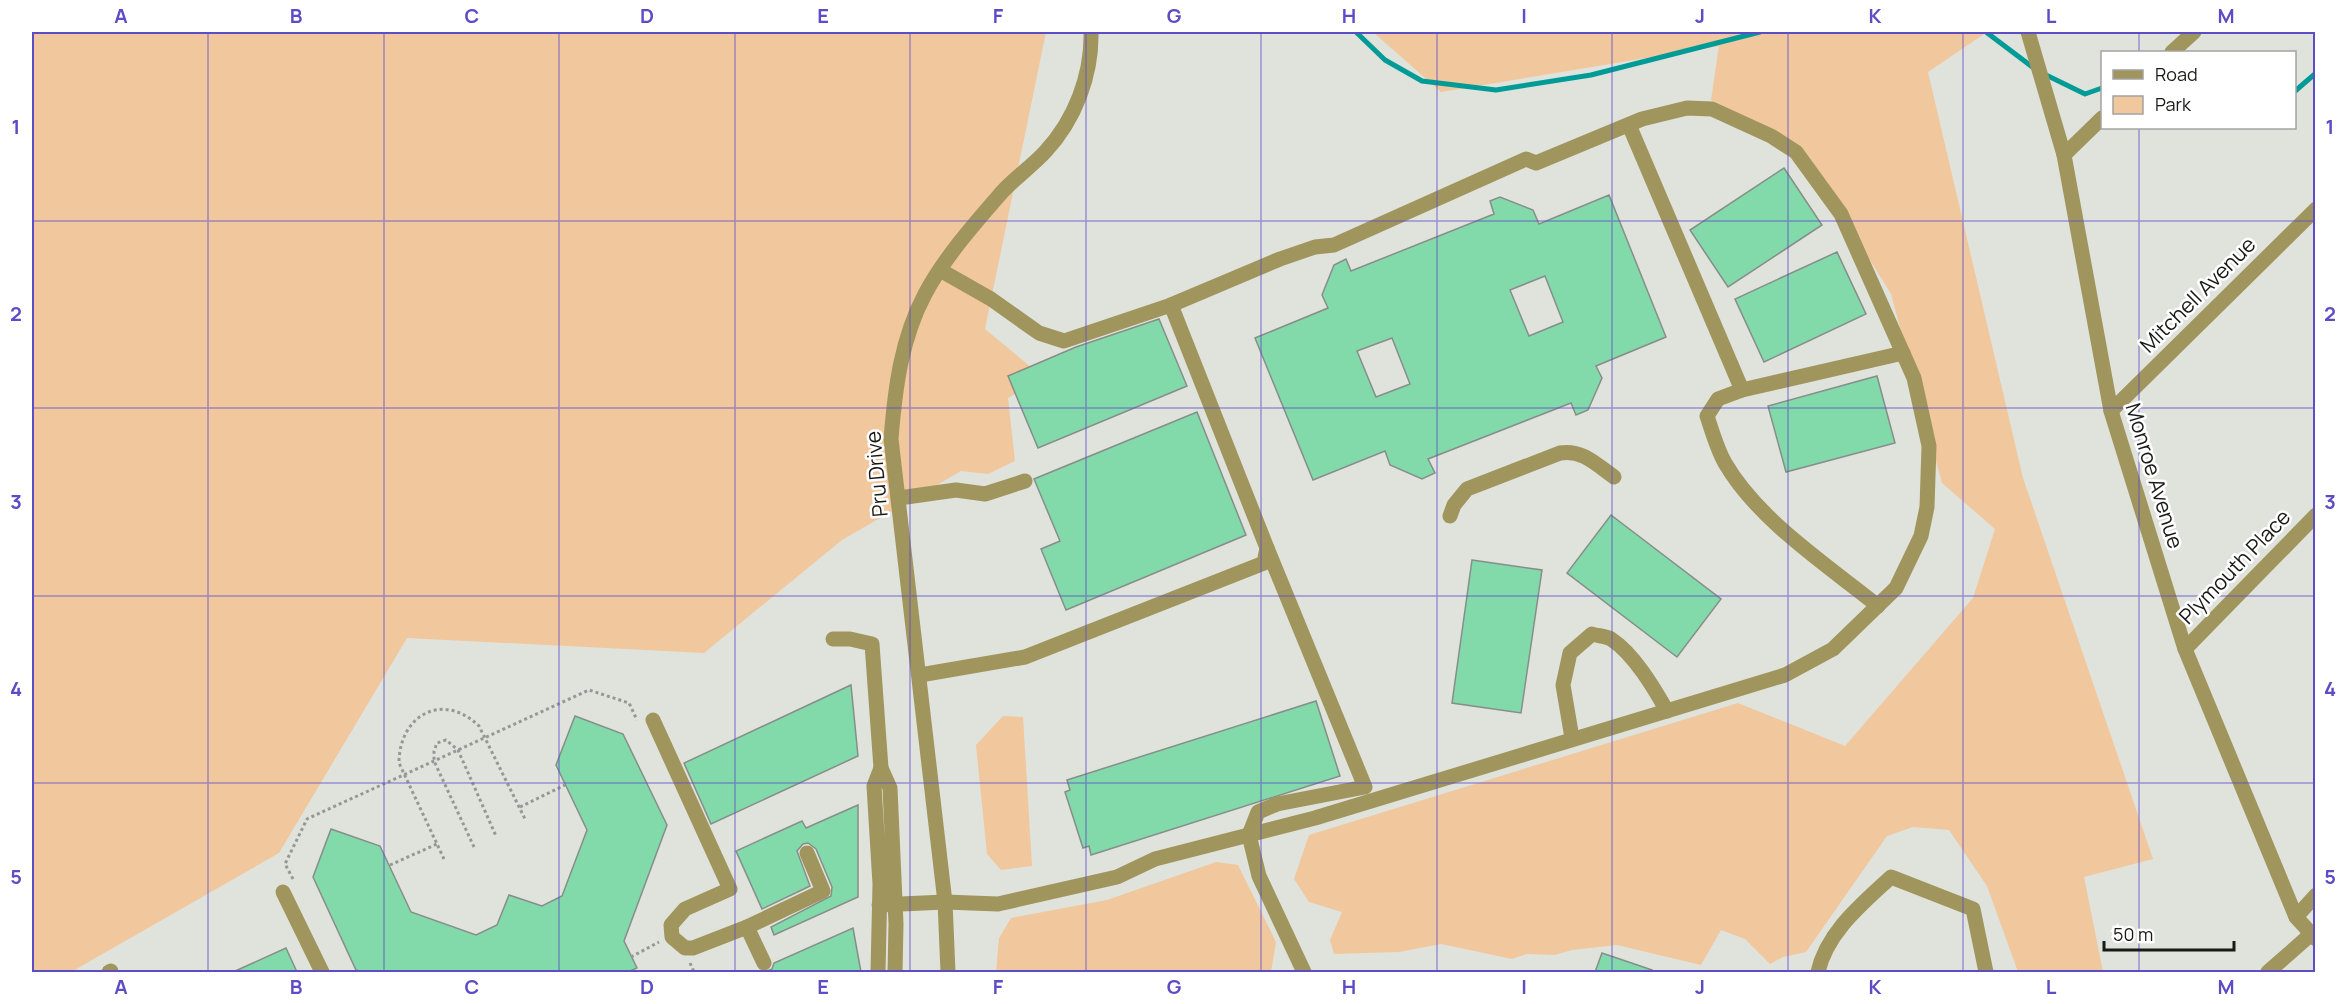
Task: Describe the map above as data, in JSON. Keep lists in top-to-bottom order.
{
  "streets": {
    "street": [
      "Mitchell Avenue",
      "Pru Drive",
      "Monroe Avenue",
      "Plymouth Place"
    ]
  },
  "crossings": [
    ["Mitchell Avenue", "Monroe Avenue"],
    ["Monroe Avenue", "Plymouth Place"]
  ],
  "legend": ["Road", "Park"],
  "scale_bar": "50 m",
  "grid": {
    "columns": [
      "A",
      "B",
      "C",
      "D",
      "E",
      "F",
      "G",
      "H",
      "I",
      "J",
      "K",
      "L",
      "M"
    ],
    "rows": [
      "1",
      "2",
      "3",
      "4",
      "5"
    ]
  }
}
